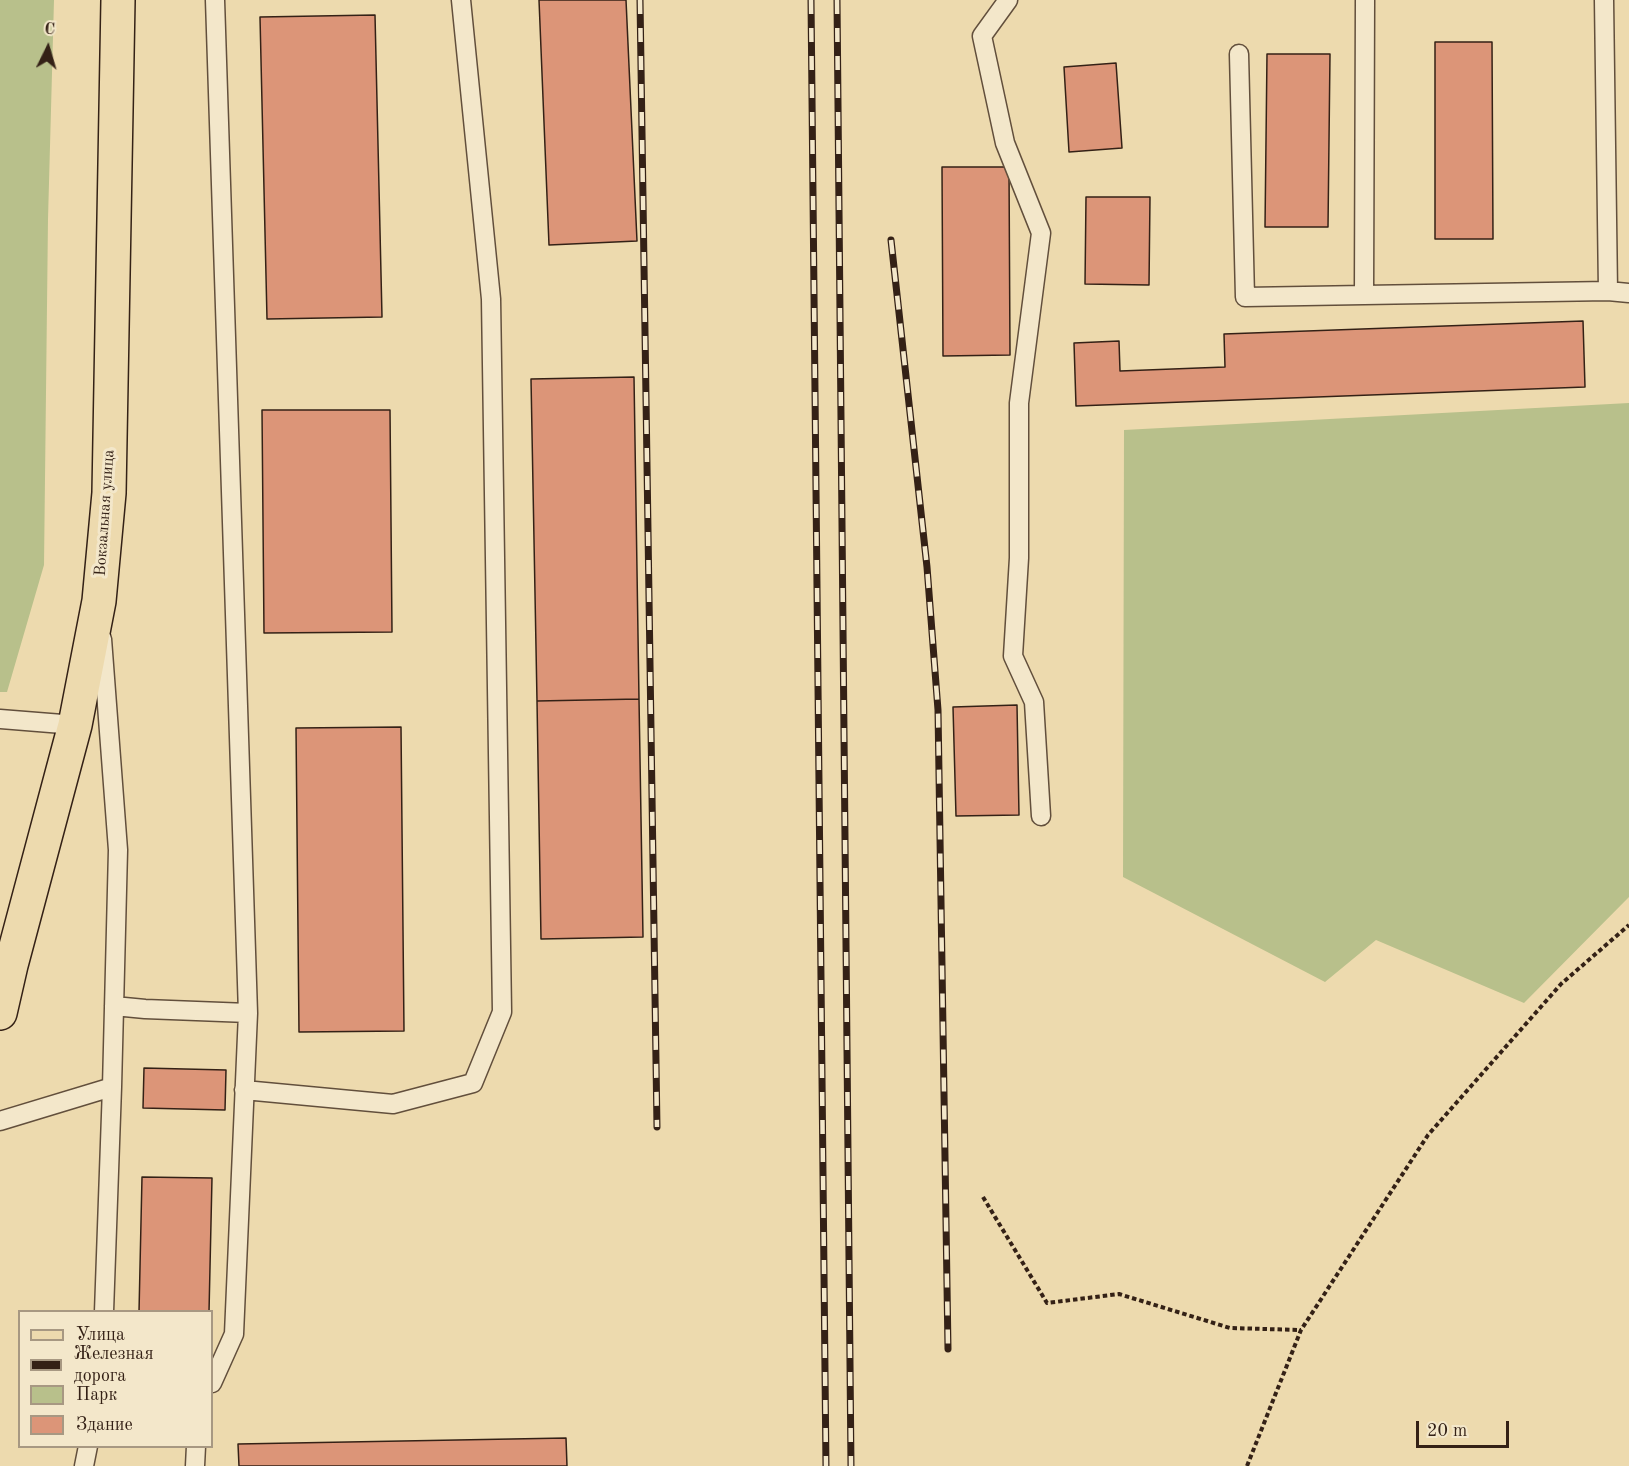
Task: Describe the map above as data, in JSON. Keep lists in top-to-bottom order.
{
  "streets": {
    "main road": ["Вокзальная улица"]
  },
  "legend": [
    "Улица",
    "Железная дорога",
    "Парк",
    "Здание"
  ],
  "scale_bar": "20 m",
  "north": "top"
}
